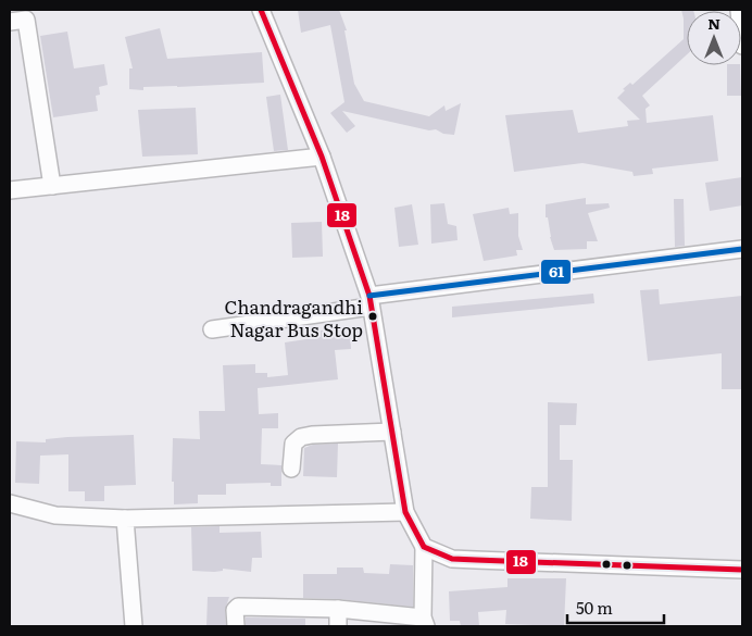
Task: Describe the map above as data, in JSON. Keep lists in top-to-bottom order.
{
  "places": ["Chandragandhi Nagar Bus Stop"],
  "lines": ["transit line 18", "transit line 61"],
  "scale_bar": "50 m",
  "north": "top"
}
